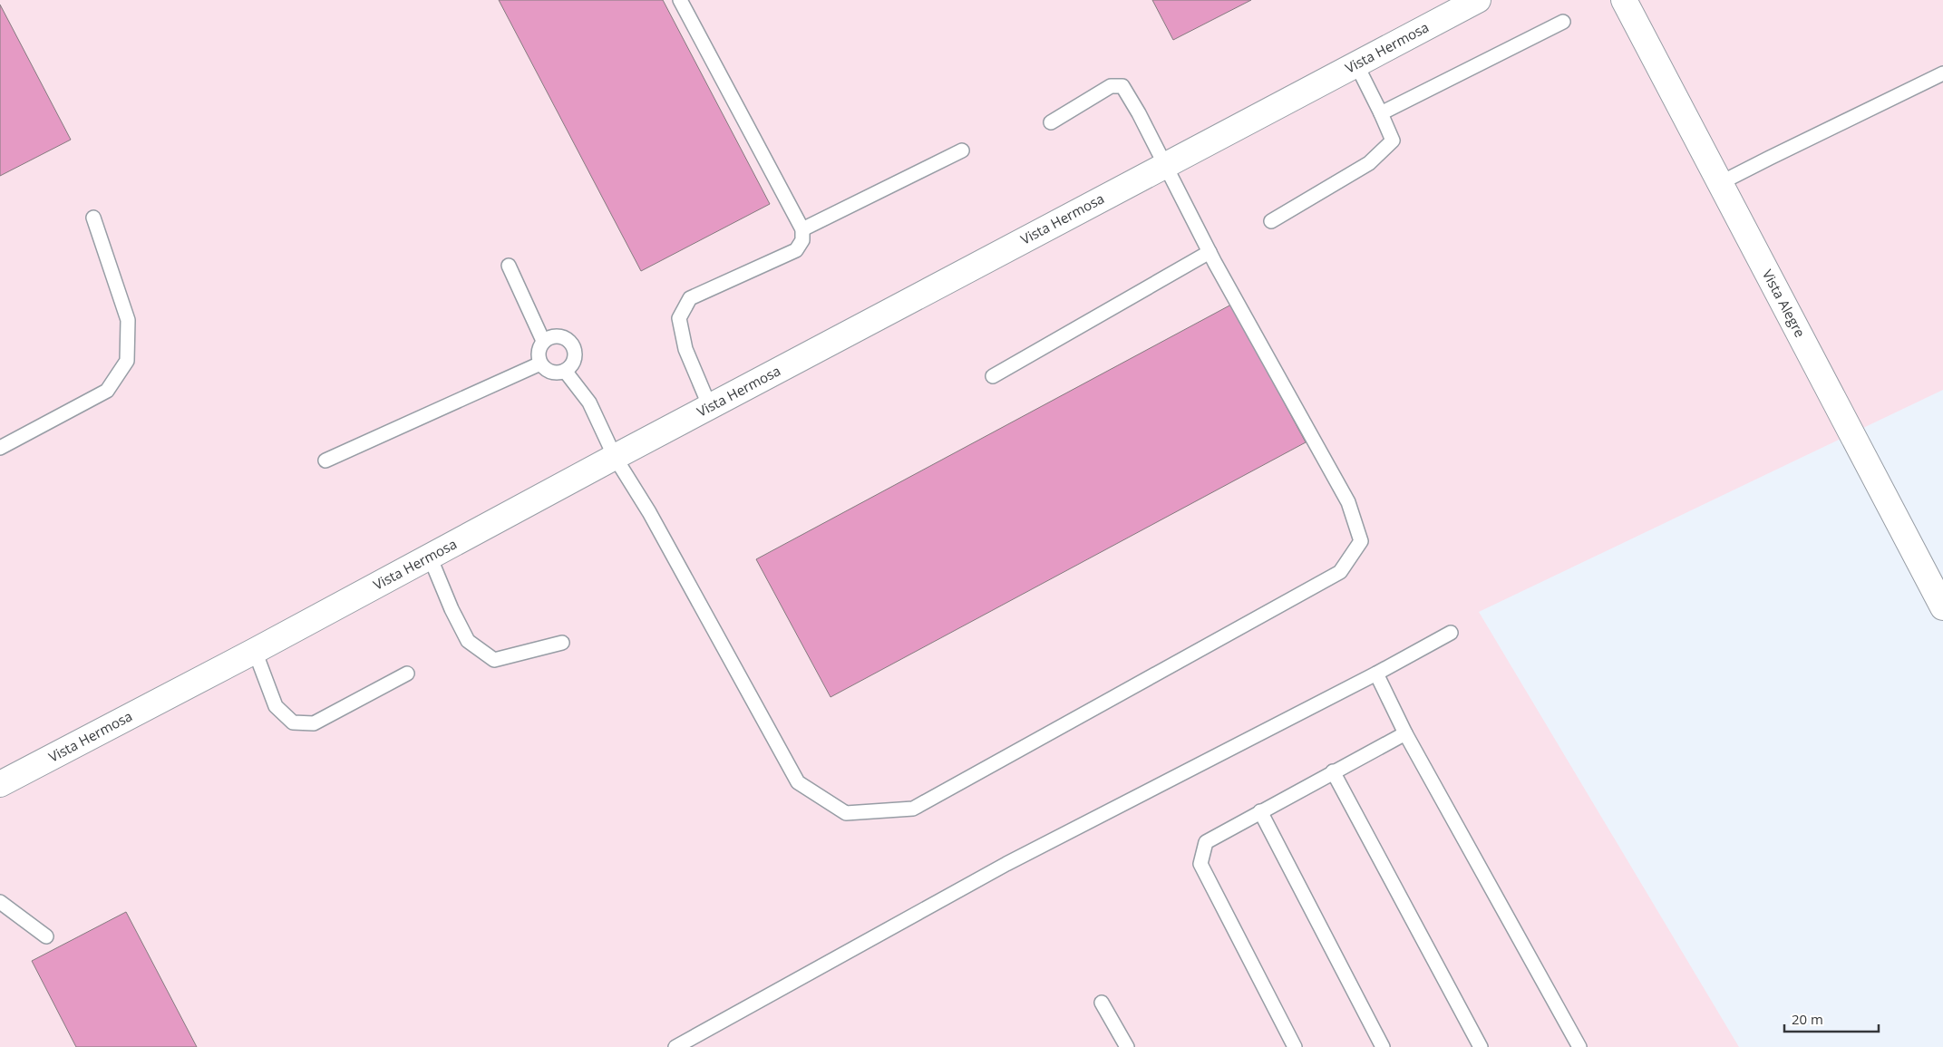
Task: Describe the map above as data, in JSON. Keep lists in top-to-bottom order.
{
  "streets": {
    "street": ["Vista Hermosa", "Vista Alegre"]
  },
  "scale_bar": "20 m"
}
